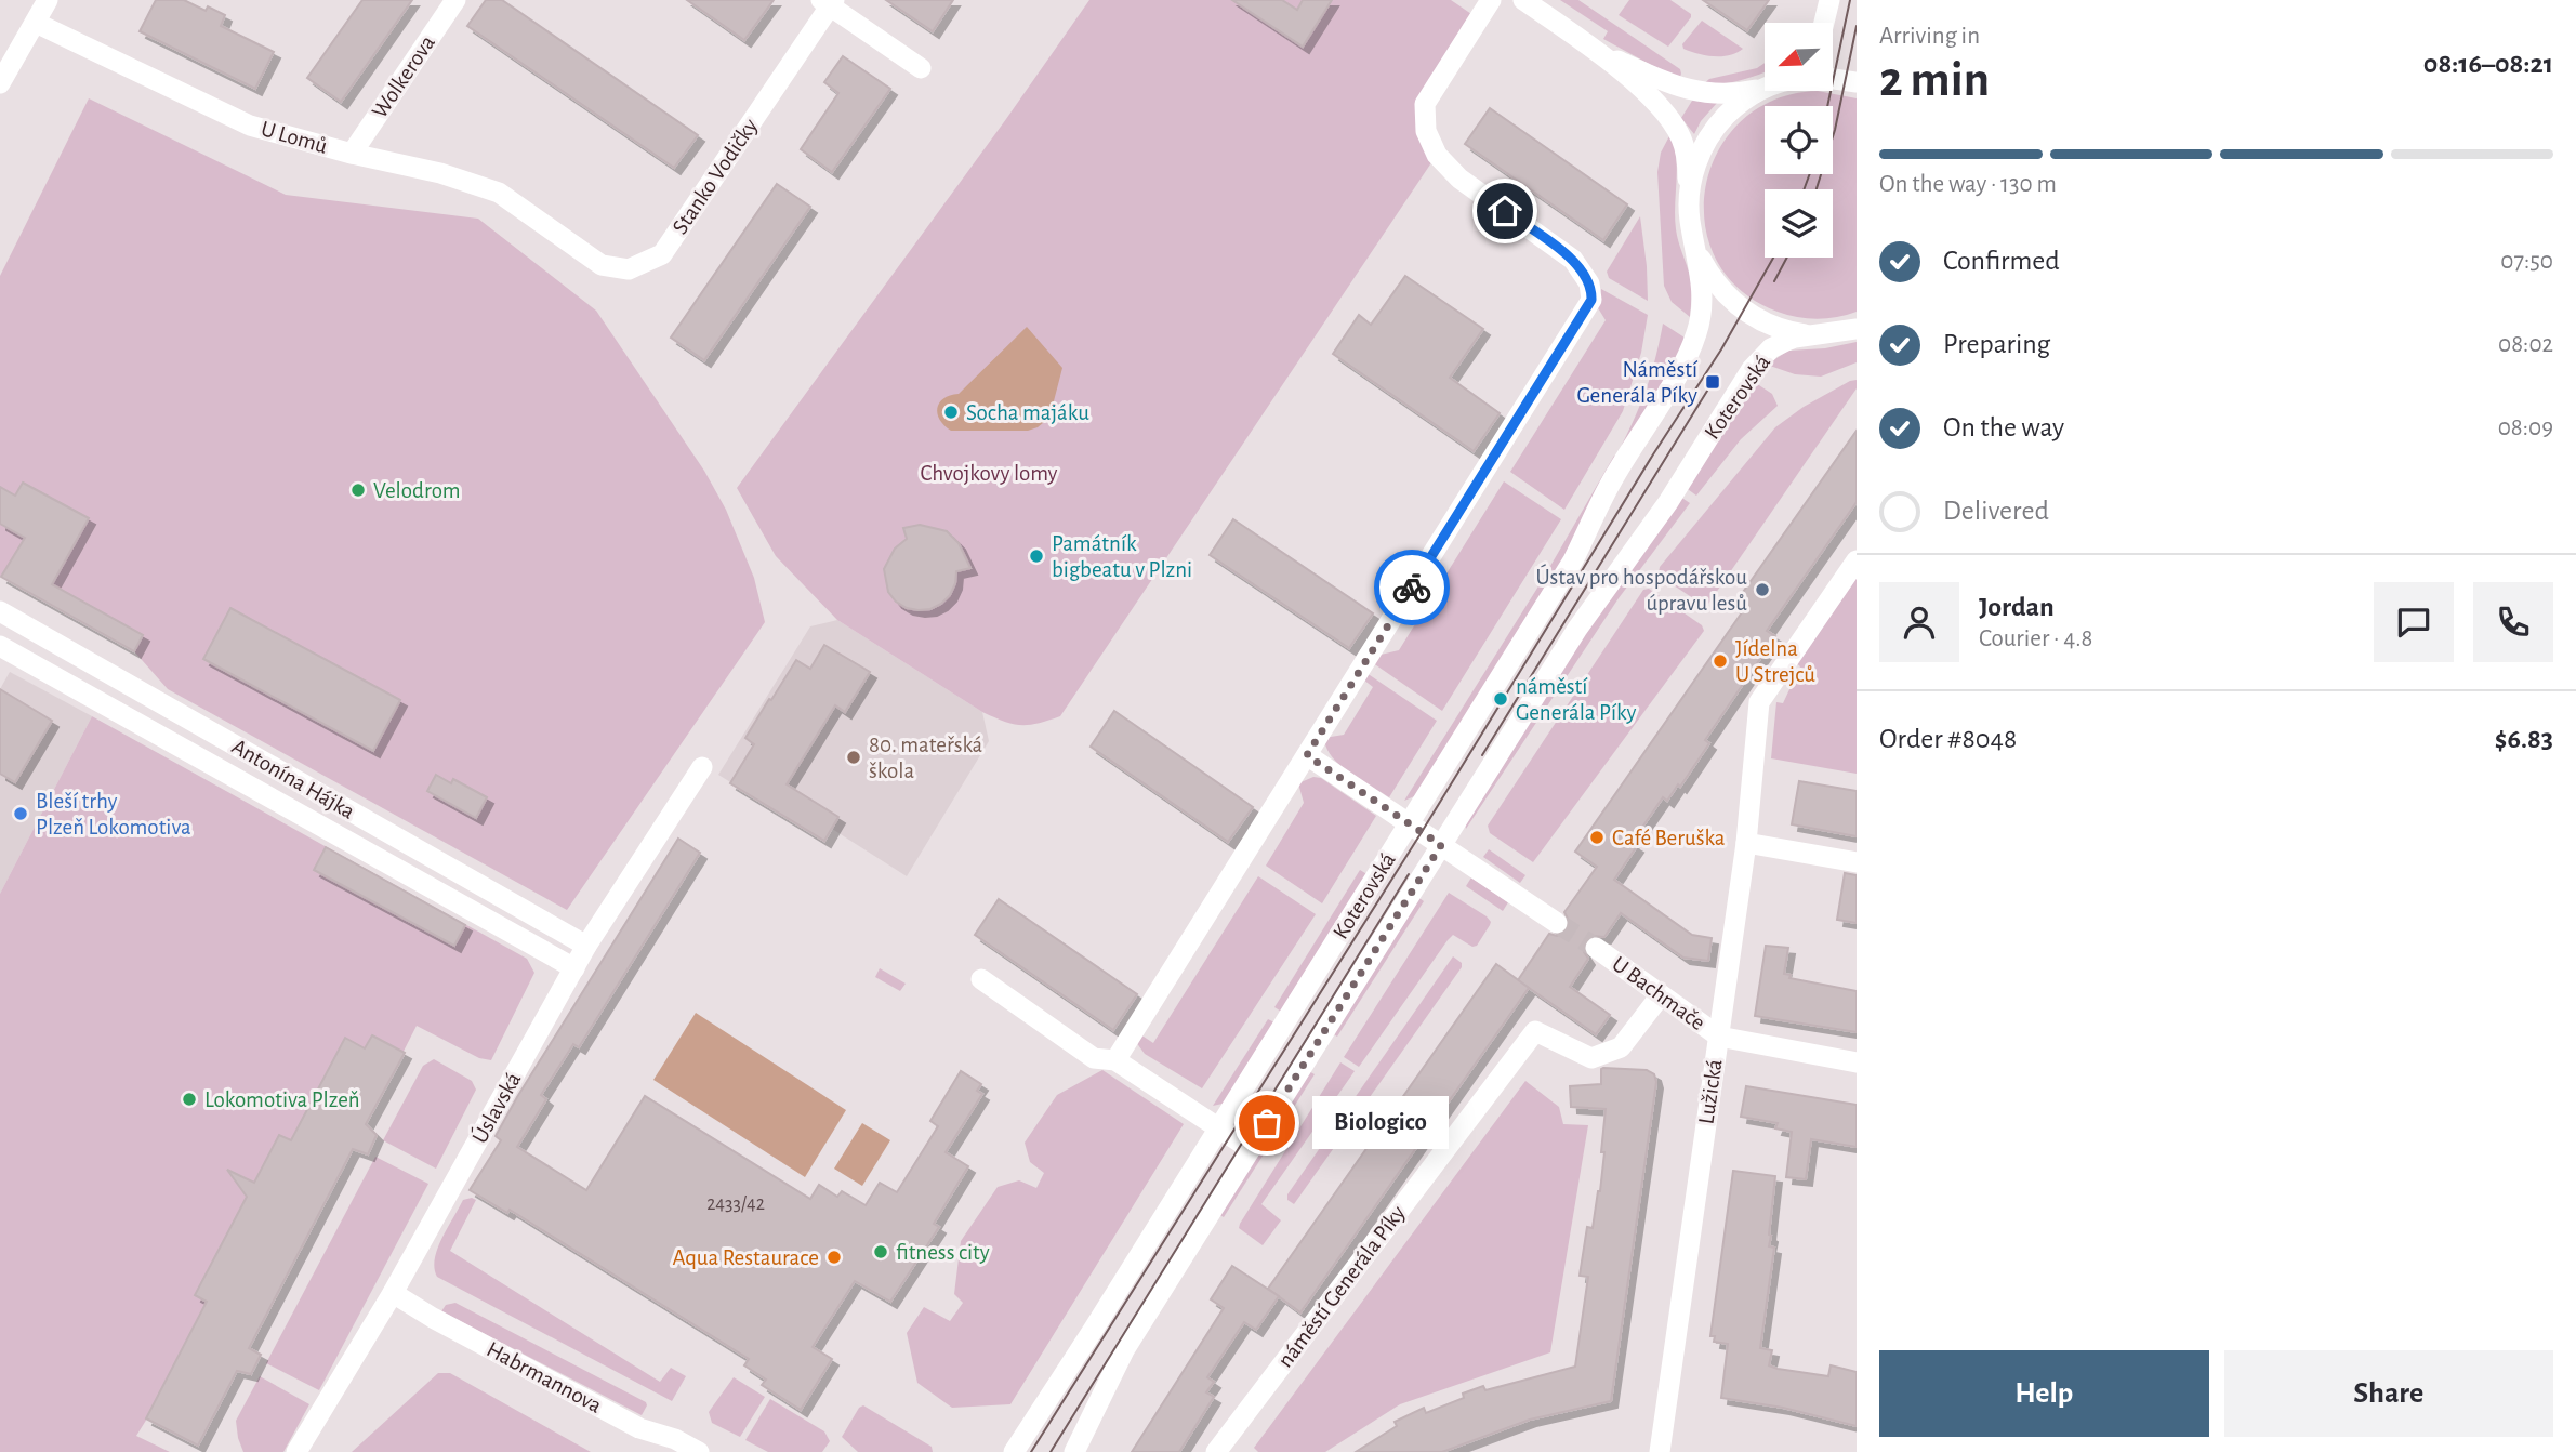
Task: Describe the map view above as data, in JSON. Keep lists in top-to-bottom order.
{
  "streets": {
    "street": [
      "Wolkerova",
      "U Lomů",
      "Stanko Vodičky",
      "Koterovská",
      "Antonína Hájka",
      "U Bachmače",
      "Lužická",
      "Úslavská",
      "náměstí Generála Píky",
      "Habrmannova"
    ]
  },
  "crossings": [
    ["Wolkerova", "U Lomů"],
    ["U Lomů", "Stanko Vodičky"],
    ["Antonína Hájka", "Úslavská"],
    ["U Bachmače", "Lužická"],
    ["U Bachmače", "náměstí Generála Píky"],
    ["Úslavská", "Habrmannova"]
  ],
  "parks": ["Chvojkovy lomy"],
  "places": {
    "transit": ["Náměstí Generála Píky"],
    "other": [
      "Socha majáku",
      "Velodrom",
      "Památník bigbeatu v Plzni",
      "Ústav pro hospodářskou úpravu lesů",
      "Jídelna U Strejců",
      "náměstí Generála Píky",
      "80. mateřská škola",
      "Bleší trhy Plzeň Lokomotiva",
      "Café Beruška",
      "Lokomotiva Plzeň",
      "Biologico",
      "fitness city",
      "Aqua Restaurace"
    ]
  },
  "house_numbers": ["2433/42"],
  "north": "bottom left",
  "page": {
    "heading": ["2 min", "Arriving in", "08:16–08:21"],
    "panel": [
      "Jordan",
      "Courier · 4.8",
      "Order #8048",
      "$6.83"
    ],
    "bar": "On the way · 130 m",
    "list": [
      ["Confirmed", "07:50"],
      ["Preparing", "08:02"],
      ["On the way", "08:09"],
      "Delivered"
    ],
    "bubble": "Biologico",
    "buttons": ["Help", "Share"]
  }
}
